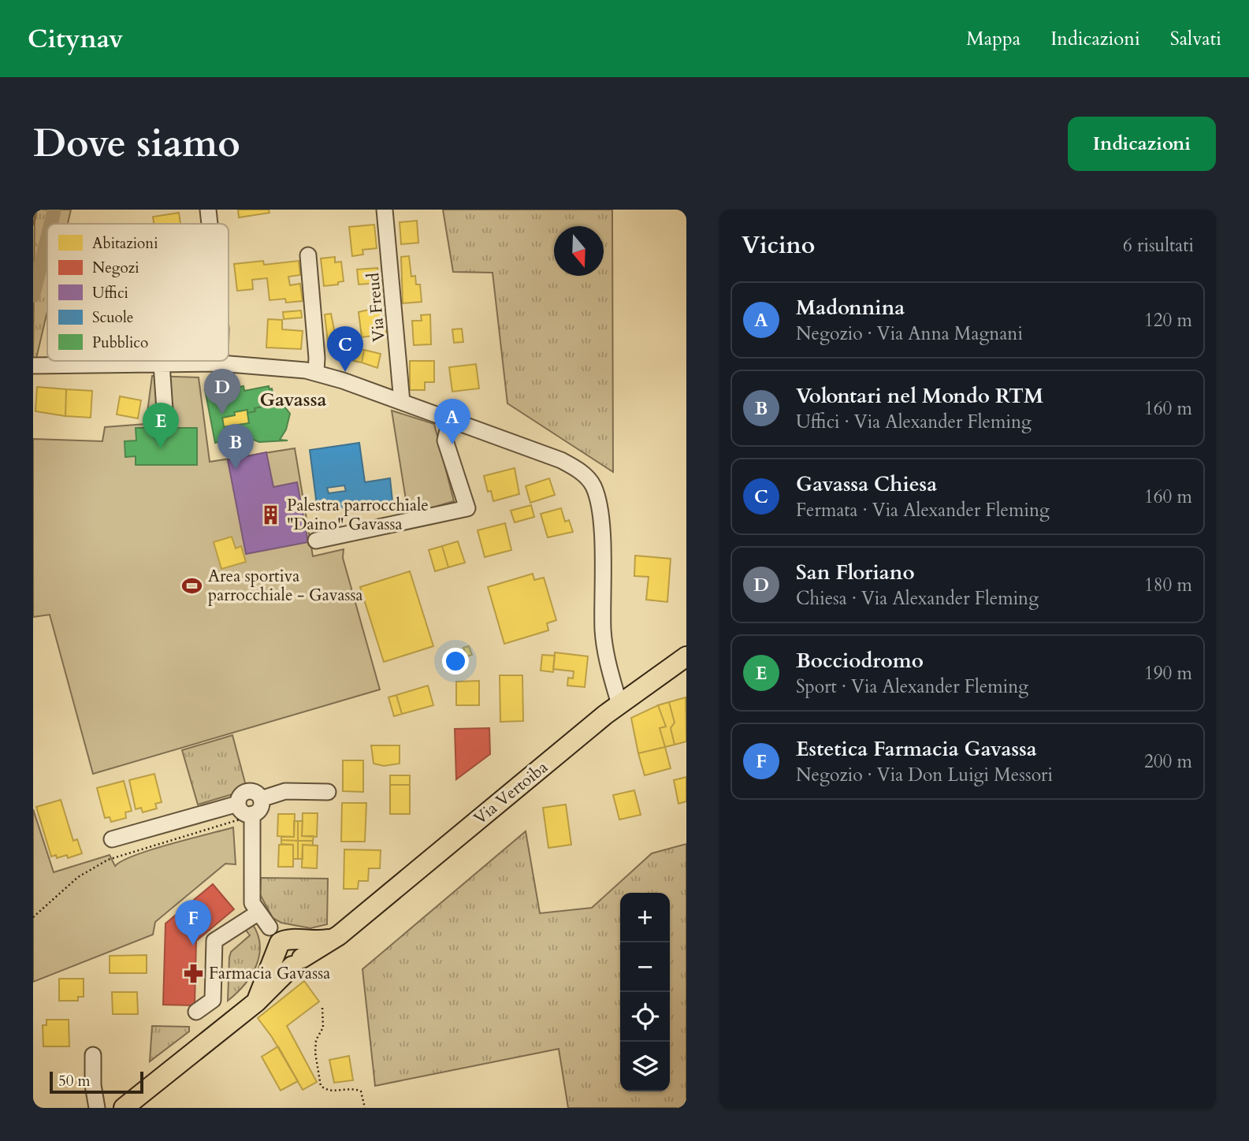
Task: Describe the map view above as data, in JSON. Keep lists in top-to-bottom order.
{
  "streets": {
    "main road": ["Via Vertoiba"],
    "street": ["Via Freud"]
  },
  "districts": ["Gavassa"],
  "places": {
    "building": ["Palestra parrocchiale \"Daino\" Gavassa"],
    "sports": ["Area sportiva parrocchiale - Gavassa"],
    "pharmacy": ["Farmacia Gavassa"]
  },
  "legend": [
    "Abitazioni",
    "Negozi",
    "Uffici",
    "Scuole",
    "Pubblico"
  ],
  "scale_bar": "50 m",
  "north": "bottom",
  "page": {
    "header": "Citynav",
    "nav": ["Mappa", "Indicazioni", "Salvati"],
    "buttons": "Indicazioni",
    "title": "Dove siamo",
    "heading": ["Vicino", "6 risultati"],
    "list": [
      {
        "mark": "A",
        "name": "Madonnina",
        "note": "Negozio · Via Anna Magnani",
        "value": "120 m"
      },
      {
        "mark": "B",
        "name": "Volontari nel Mondo RTM",
        "note": "Uffici · Via Alexander Fleming",
        "value": "160 m"
      },
      {
        "mark": "C",
        "name": "Gavassa Chiesa",
        "note": "Fermata · Via Alexander Fleming",
        "value": "160 m"
      },
      {
        "mark": "D",
        "name": "San Floriano",
        "note": "Chiesa · Via Alexander Fleming",
        "value": "180 m"
      },
      {
        "mark": "E",
        "name": "Bocciodromo",
        "note": "Sport · Via Alexander Fleming",
        "value": "190 m"
      },
      {
        "mark": "F",
        "name": "Estetica Farmacia Gavassa",
        "note": "Negozio · Via Don Luigi Messori",
        "value": "200 m"
      }
    ],
    "pins": [
      "C",
      "D",
      "A",
      "E",
      "B",
      "F"
    ],
    "map_buttons": ["+", "−"],
    "scale": "50 m"
  }
}
